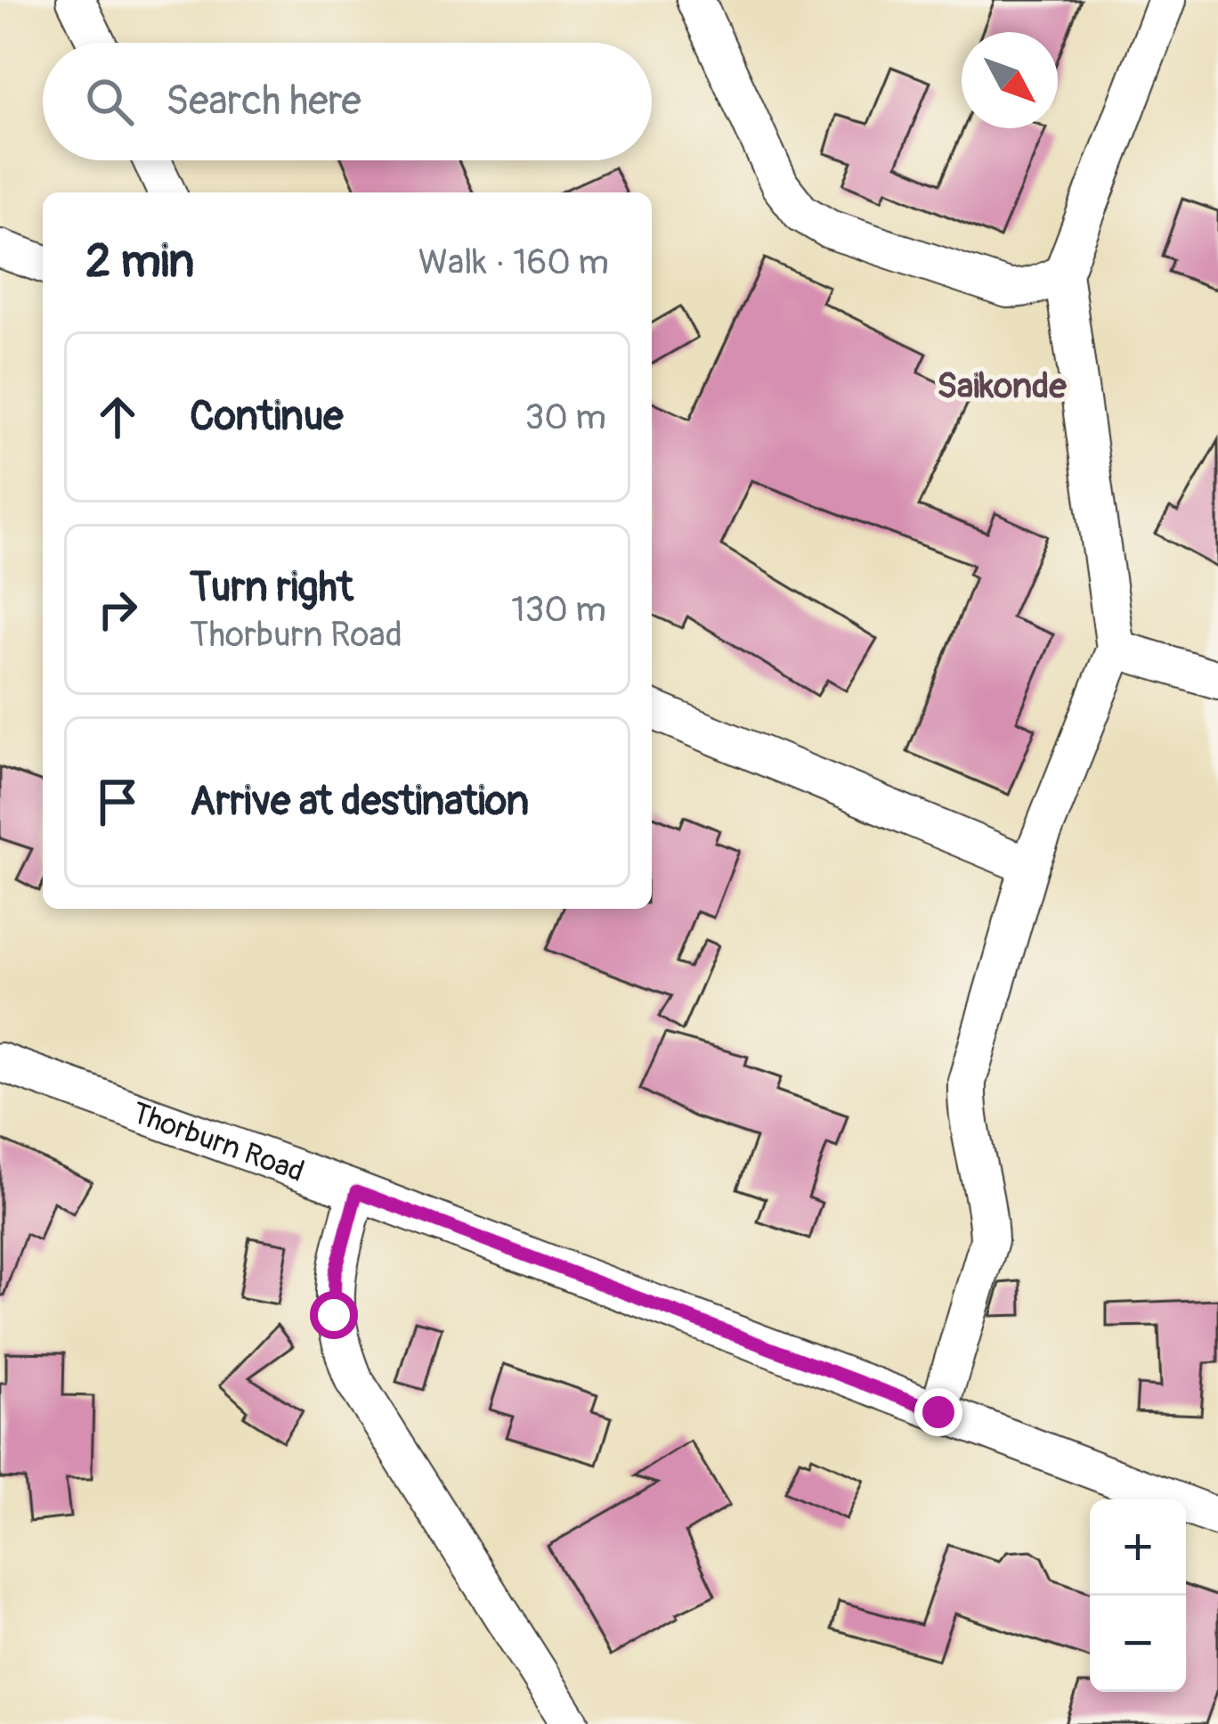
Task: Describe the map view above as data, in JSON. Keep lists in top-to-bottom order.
{
  "streets": {
    "street": ["Thorburn Road"]
  },
  "districts": ["Saikonde"],
  "north": "bottom right",
  "page": {
    "search": "Search here",
    "heading": ["2 min", "Walk · 160 m"],
    "list": [
      ["Continue", "30 m"],
      ["Turn right", "Thorburn Road", "130 m"],
      "Arrive at destination"
    ],
    "map_buttons": ["+", "−"]
  }
}
